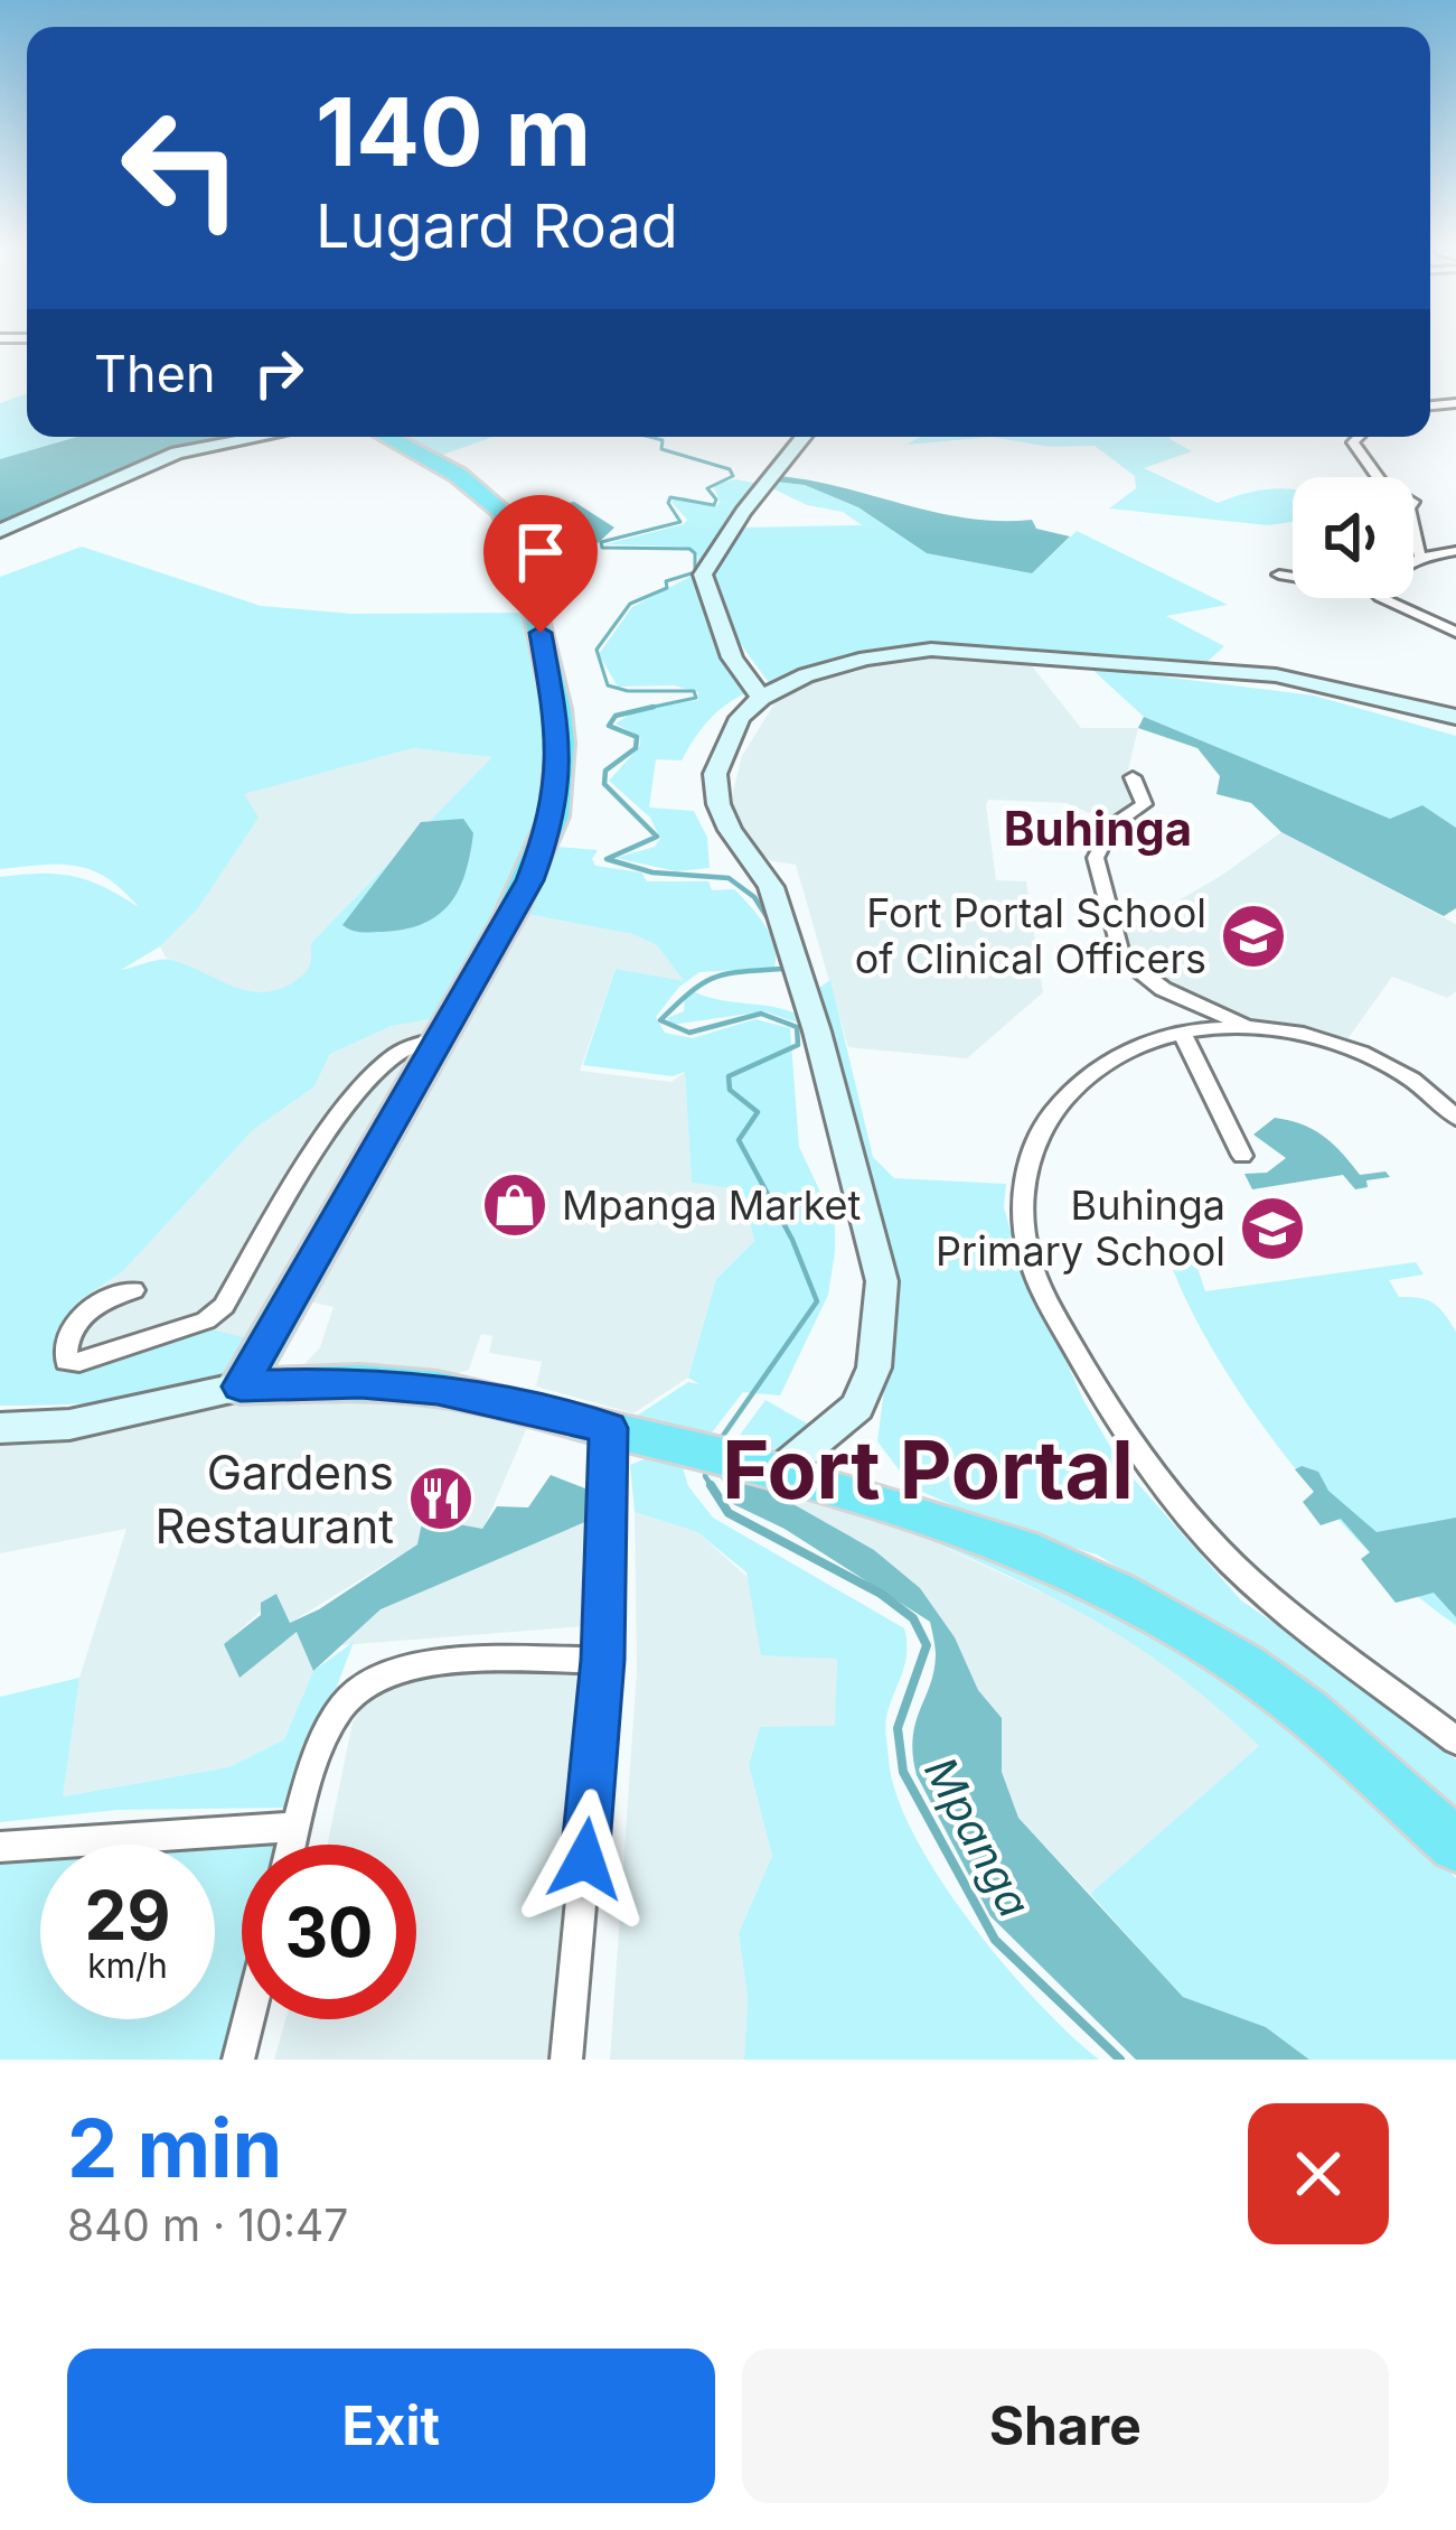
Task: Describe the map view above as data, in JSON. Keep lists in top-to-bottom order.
{
  "districts": ["Buhinga", "Fort Portal"],
  "water": ["Mpanga"],
  "places": {
    "school or university": ["Fort Portal School of Clinical Officers", "Buhinga Primary School"],
    "shop": ["Mpanga Market"],
    "restaurant": ["Gardens Restaurant"]
  },
  "page": {
    "turn": ["140 m", "Lugard Road"],
    "then": "Then",
    "speed": "29 km/h",
    "limit": "30",
    "heading": ["2 min", "840 m · 10:47"],
    "buttons": ["Exit", "Share"]
  }
}
